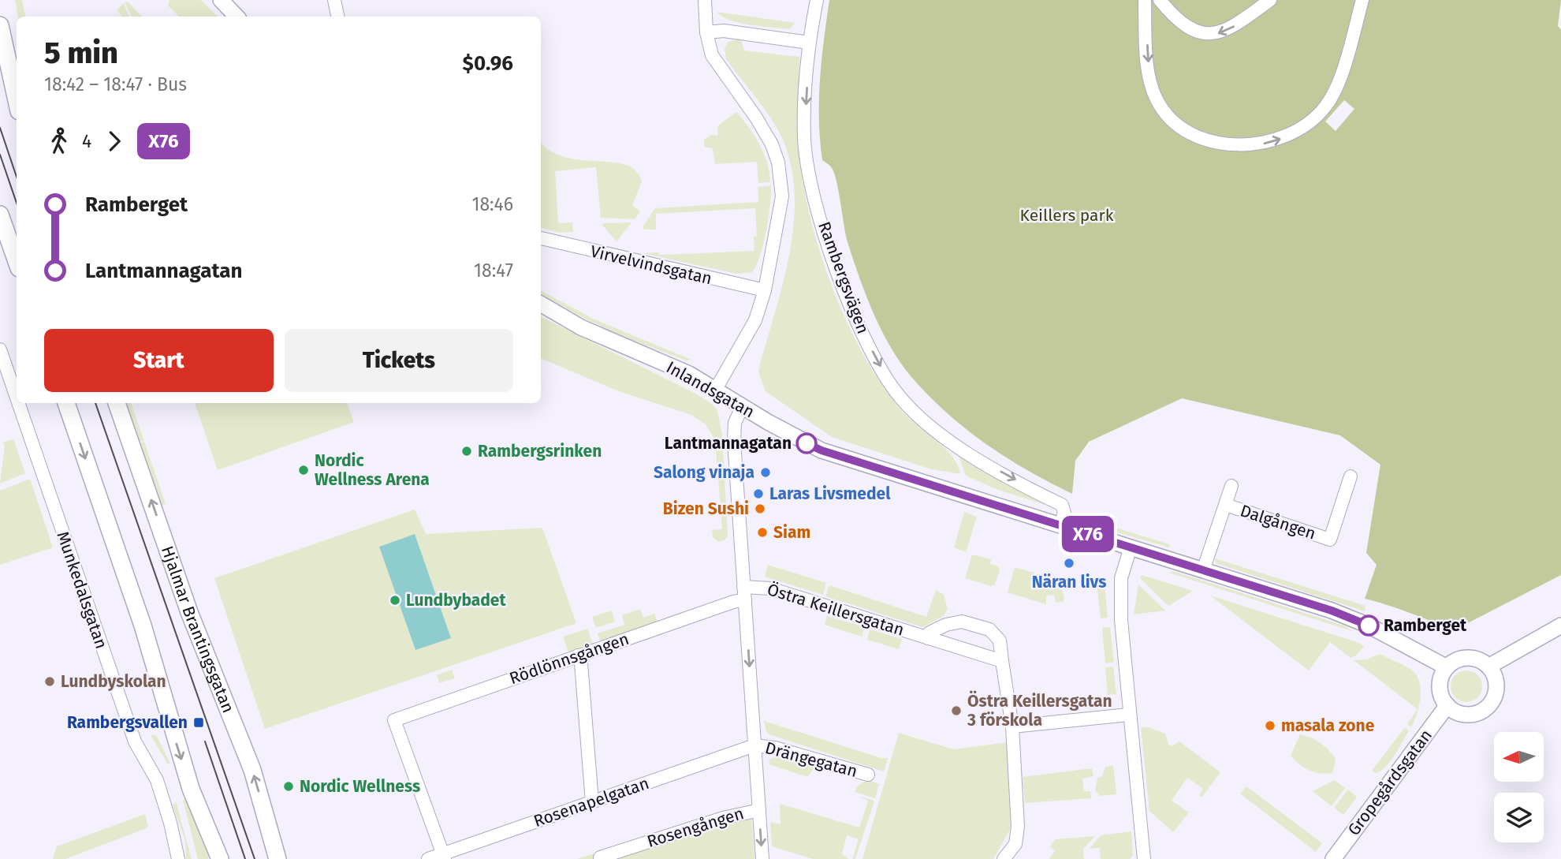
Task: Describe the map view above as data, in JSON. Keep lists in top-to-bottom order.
{
  "streets": {
    "main road": ["Hjalmar Brantingsgatan"],
    "street": [
      "Virvelvindsgatan",
      "Rambergsvägen",
      "Inlandsgatan",
      "Dalgången",
      "Munkedalsgatan",
      "Östra Keillersgatan",
      "Rödlönnsgången",
      "Drängegatan",
      "Gropegårdsgatan",
      "Rosenapelgatan",
      "Rosengången"
    ]
  },
  "crossings": [
    ["Rambergsvägen", "Inlandsgatan"],
    ["Inlandsgatan", "Dalgången"],
    ["Inlandsgatan", "Gropegårdsgatan"],
    ["Östra Keillersgatan", "Rödlönnsgången"],
    ["Rödlönnsgången", "Rosenapelgatan"],
    ["Drängegatan", "Rosenapelgatan"]
  ],
  "parks": ["Keillers park"],
  "places": {
    "other": [
      "Lantmannagatan",
      "Rambergsrinken",
      "Nordic Wellness Arena",
      "Salong vinaja",
      "Laras Livsmedel",
      "Bizen Sushi",
      "Siam",
      "Näran livs",
      "Lundbybadet",
      "Ramberget",
      "Lundbyskolan",
      "Östra Keillersgatan 3 förskola",
      "masala zone",
      "Nordic Wellness"
    ],
    "transit": ["Rambergsvallen"]
  },
  "lines": ["bus line X76"],
  "north": "left",
  "page": {
    "on_map": "X76",
    "heading": ["5 min", "18:42 – 18:47 · Bus", "$0.96"],
    "legs": ["4", "X76"],
    "list": [
      {
        "name": "Ramberget",
        "value": "18:46"
      },
      {
        "name": "Lantmannagatan",
        "value": "18:47"
      }
    ],
    "buttons": ["Start", "Tickets"]
  }
}
